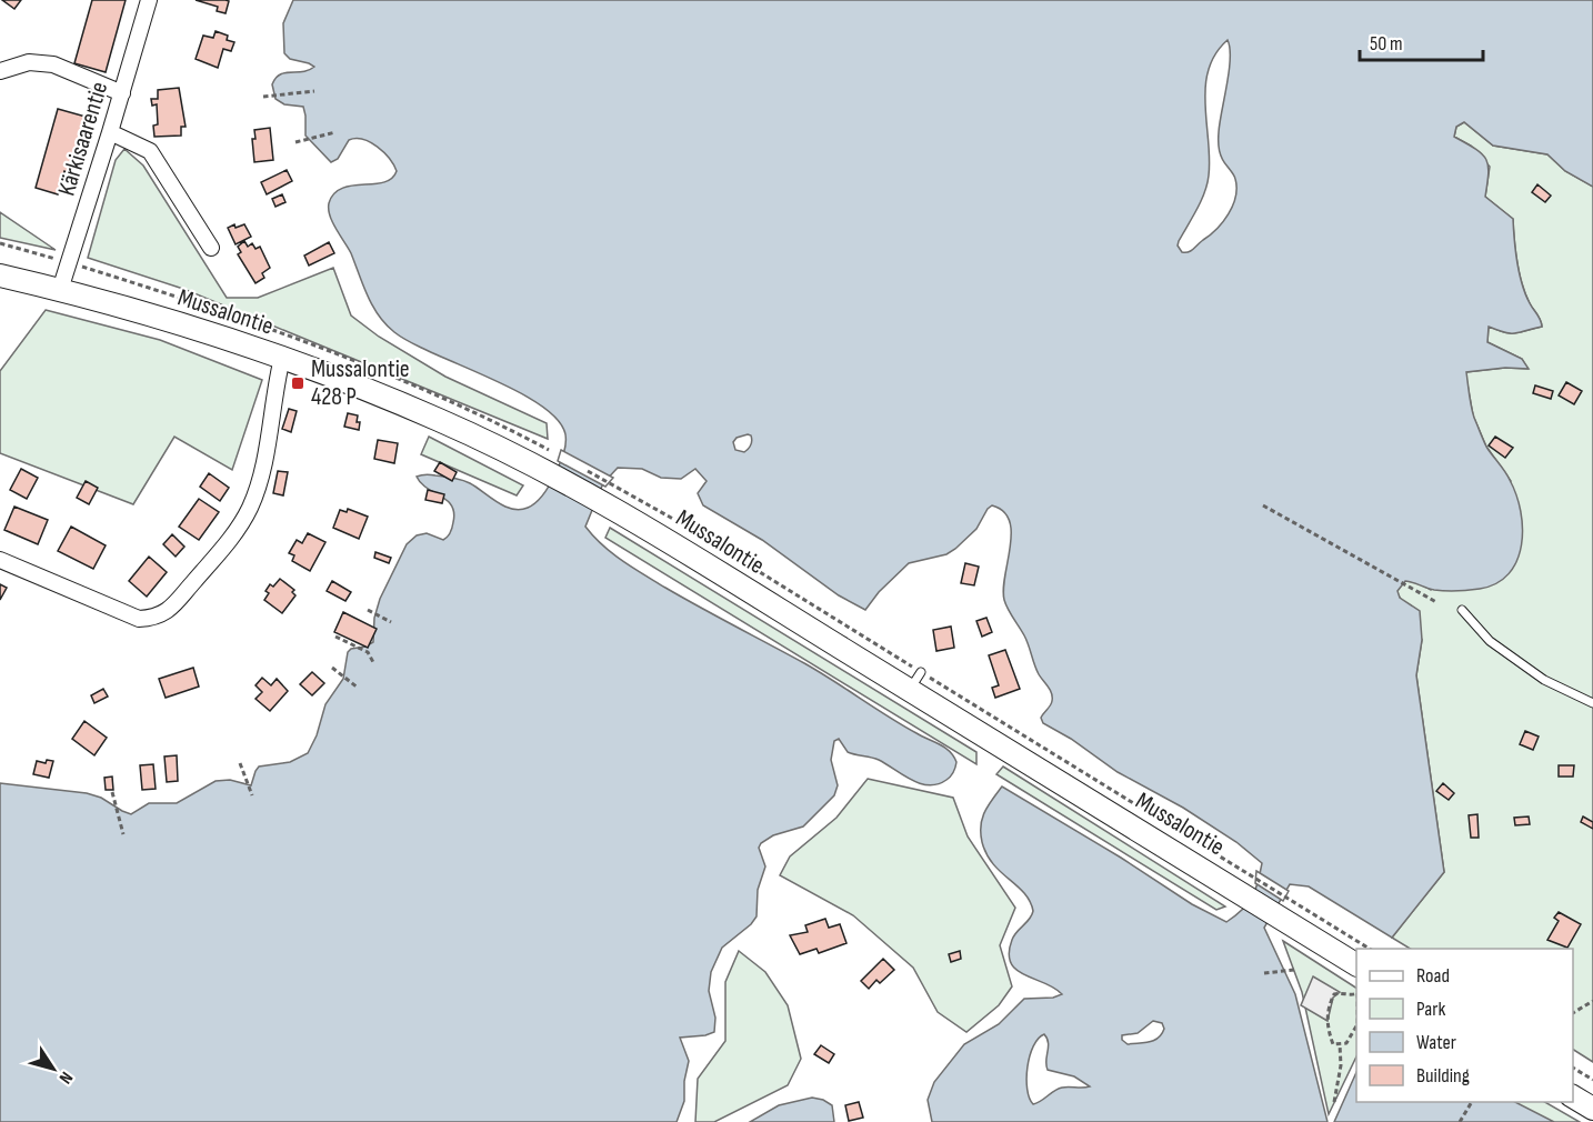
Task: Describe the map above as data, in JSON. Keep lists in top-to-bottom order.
{
  "streets": {
    "main road": ["Mussalontie"],
    "street": ["Kärkisaarentie"]
  },
  "crossings": [
    ["Kärkisaarentie", "Mussalontie"]
  ],
  "places": {
    "transit": ["Mussalontie 428 P"]
  },
  "legend": [
    "Road",
    "Park",
    "Water",
    "Building"
  ],
  "scale_bar": "50 m",
  "north": "bottom right"
}
